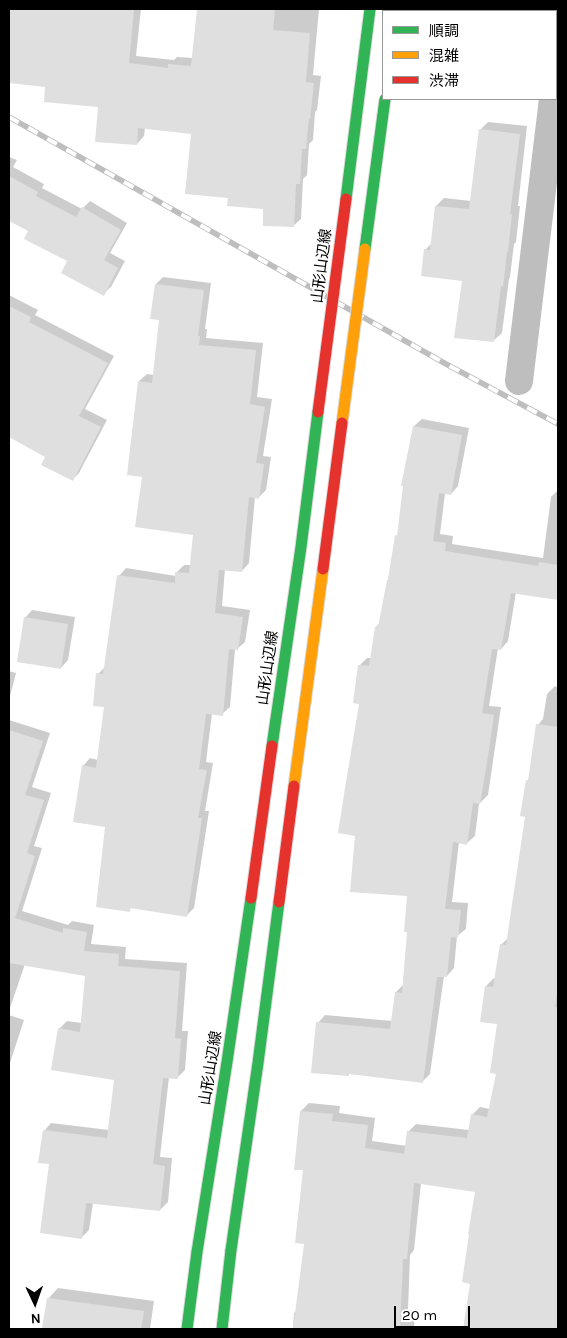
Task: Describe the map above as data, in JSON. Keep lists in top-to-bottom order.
{
  "streets": {
    "main road": ["山形山辺線"]
  },
  "legend": ["順調", "混雑", "渋滞"],
  "scale_bar": "20 m",
  "north": "bottom"
}
